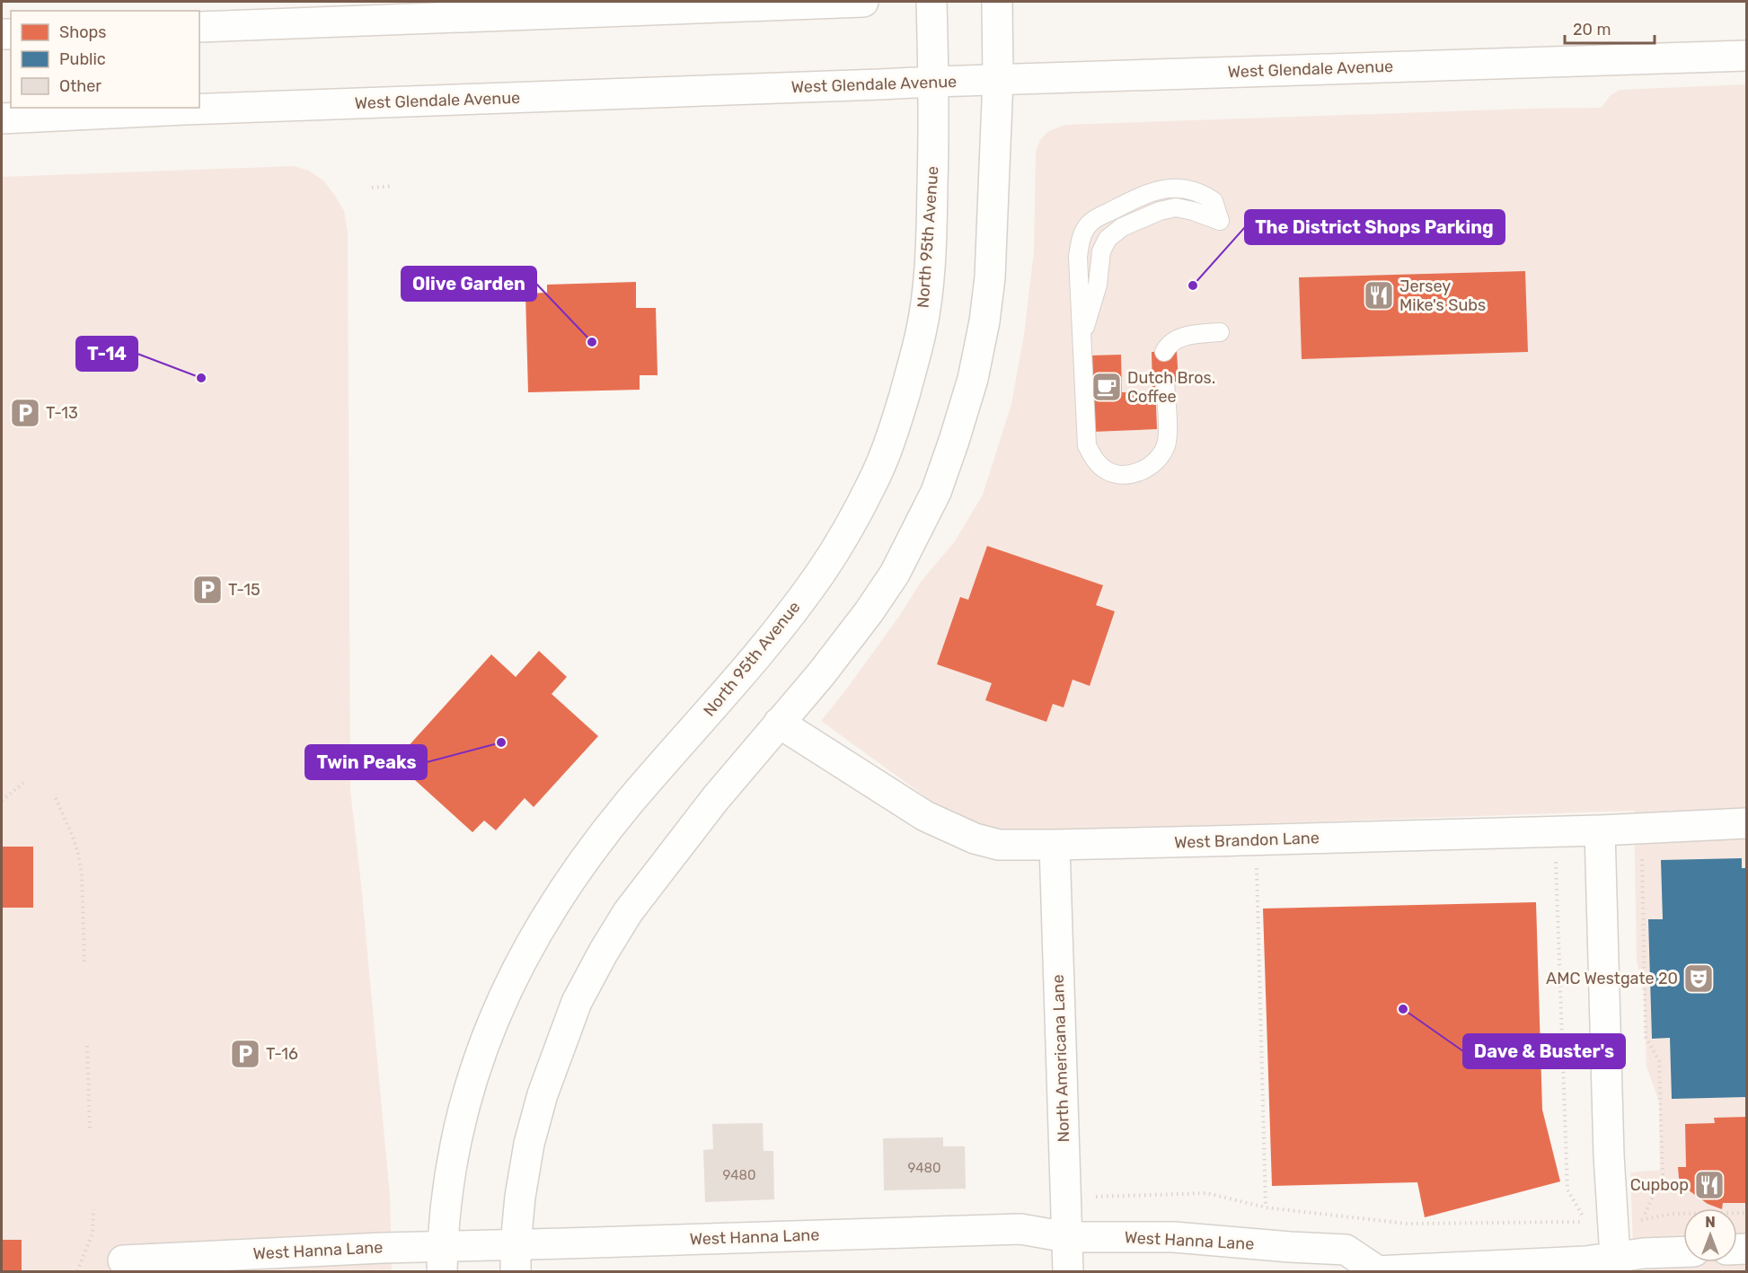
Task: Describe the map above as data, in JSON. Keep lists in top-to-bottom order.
{
  "streets": {
    "street": [
      "West Glendale Avenue",
      "North 95th Avenue",
      "West Brandon Lane",
      "North Americana Lane",
      "West Hanna Lane"
    ]
  },
  "crossings": [
    ["West Glendale Avenue", "North 95th Avenue"],
    ["North 95th Avenue", "West Hanna Lane"],
    ["West Brandon Lane", "North Americana Lane"],
    ["North Americana Lane", "West Hanna Lane"]
  ],
  "places": {
    "other": [
      "The District Shops Parking",
      "Olive Garden",
      "T-14",
      "Twin Peaks",
      "Dave & Buster's"
    ],
    "restaurant": ["Jersey Mike's Subs", "Cupbop"],
    "cafe": ["Dutch Bros. Coffee"],
    "parking": ["T-13", "T-15", "T-16"],
    "theatre": ["AMC Westgate 20"]
  },
  "house_numbers": ["9480", "9480"],
  "legend": ["Shops", "Public", "Other"],
  "scale_bar": "20 m",
  "north": "top"
}
